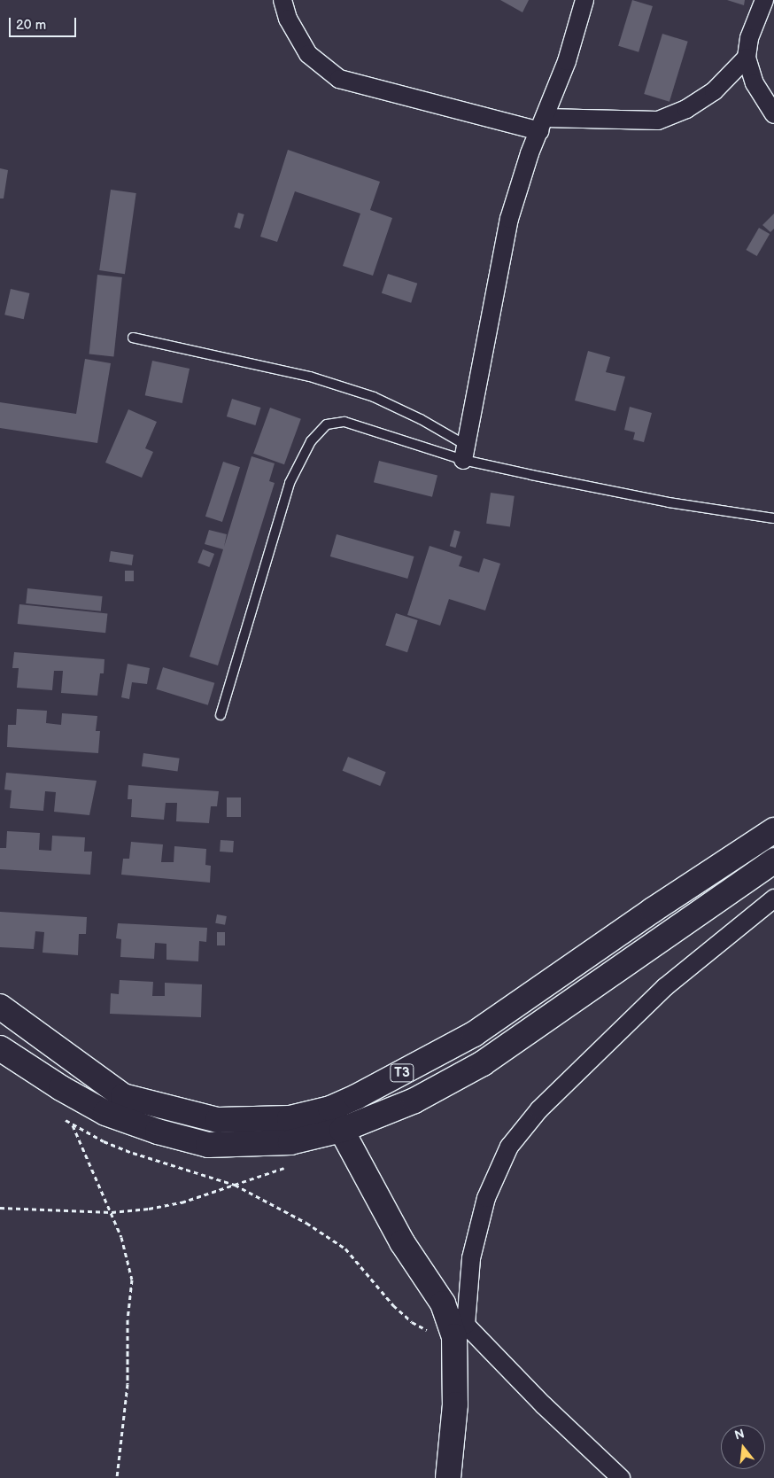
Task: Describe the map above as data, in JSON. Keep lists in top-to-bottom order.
{
  "streets": {
    "main road": ["T3"]
  },
  "scale_bar": "20 m",
  "north": "top"
}
